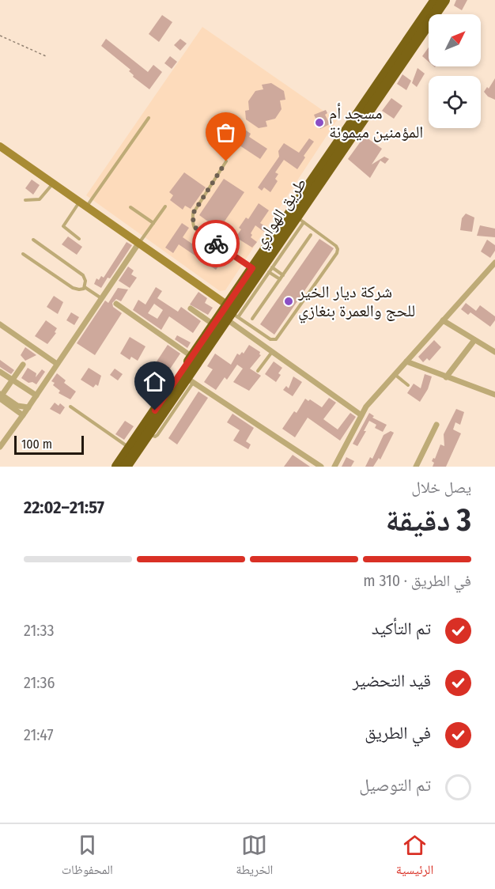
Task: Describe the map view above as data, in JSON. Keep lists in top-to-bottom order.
{
  "streets": {
    "highway": ["طريق الهواري"]
  },
  "places": ["مسجد أم المؤمنين ميمونة", "شركة ديار الخير للحج والعمرة بنغازي"],
  "scale_bar": "100 m",
  "north": "top right",
  "page": {
    "scale": "100 m",
    "heading": ["3 دقيقة", "يصل خلال", "21:57–22:02"],
    "bar": "في الطريق · 310 m",
    "list": [
      ["تم التأكيد", "21:33"],
      ["قيد التحضير", "21:36"],
      ["في الطريق", "21:47"],
      "تم التوصيل"
    ],
    "tabs": ["الرئيسية", "الخريطة", "المحفوظات"]
  }
}
